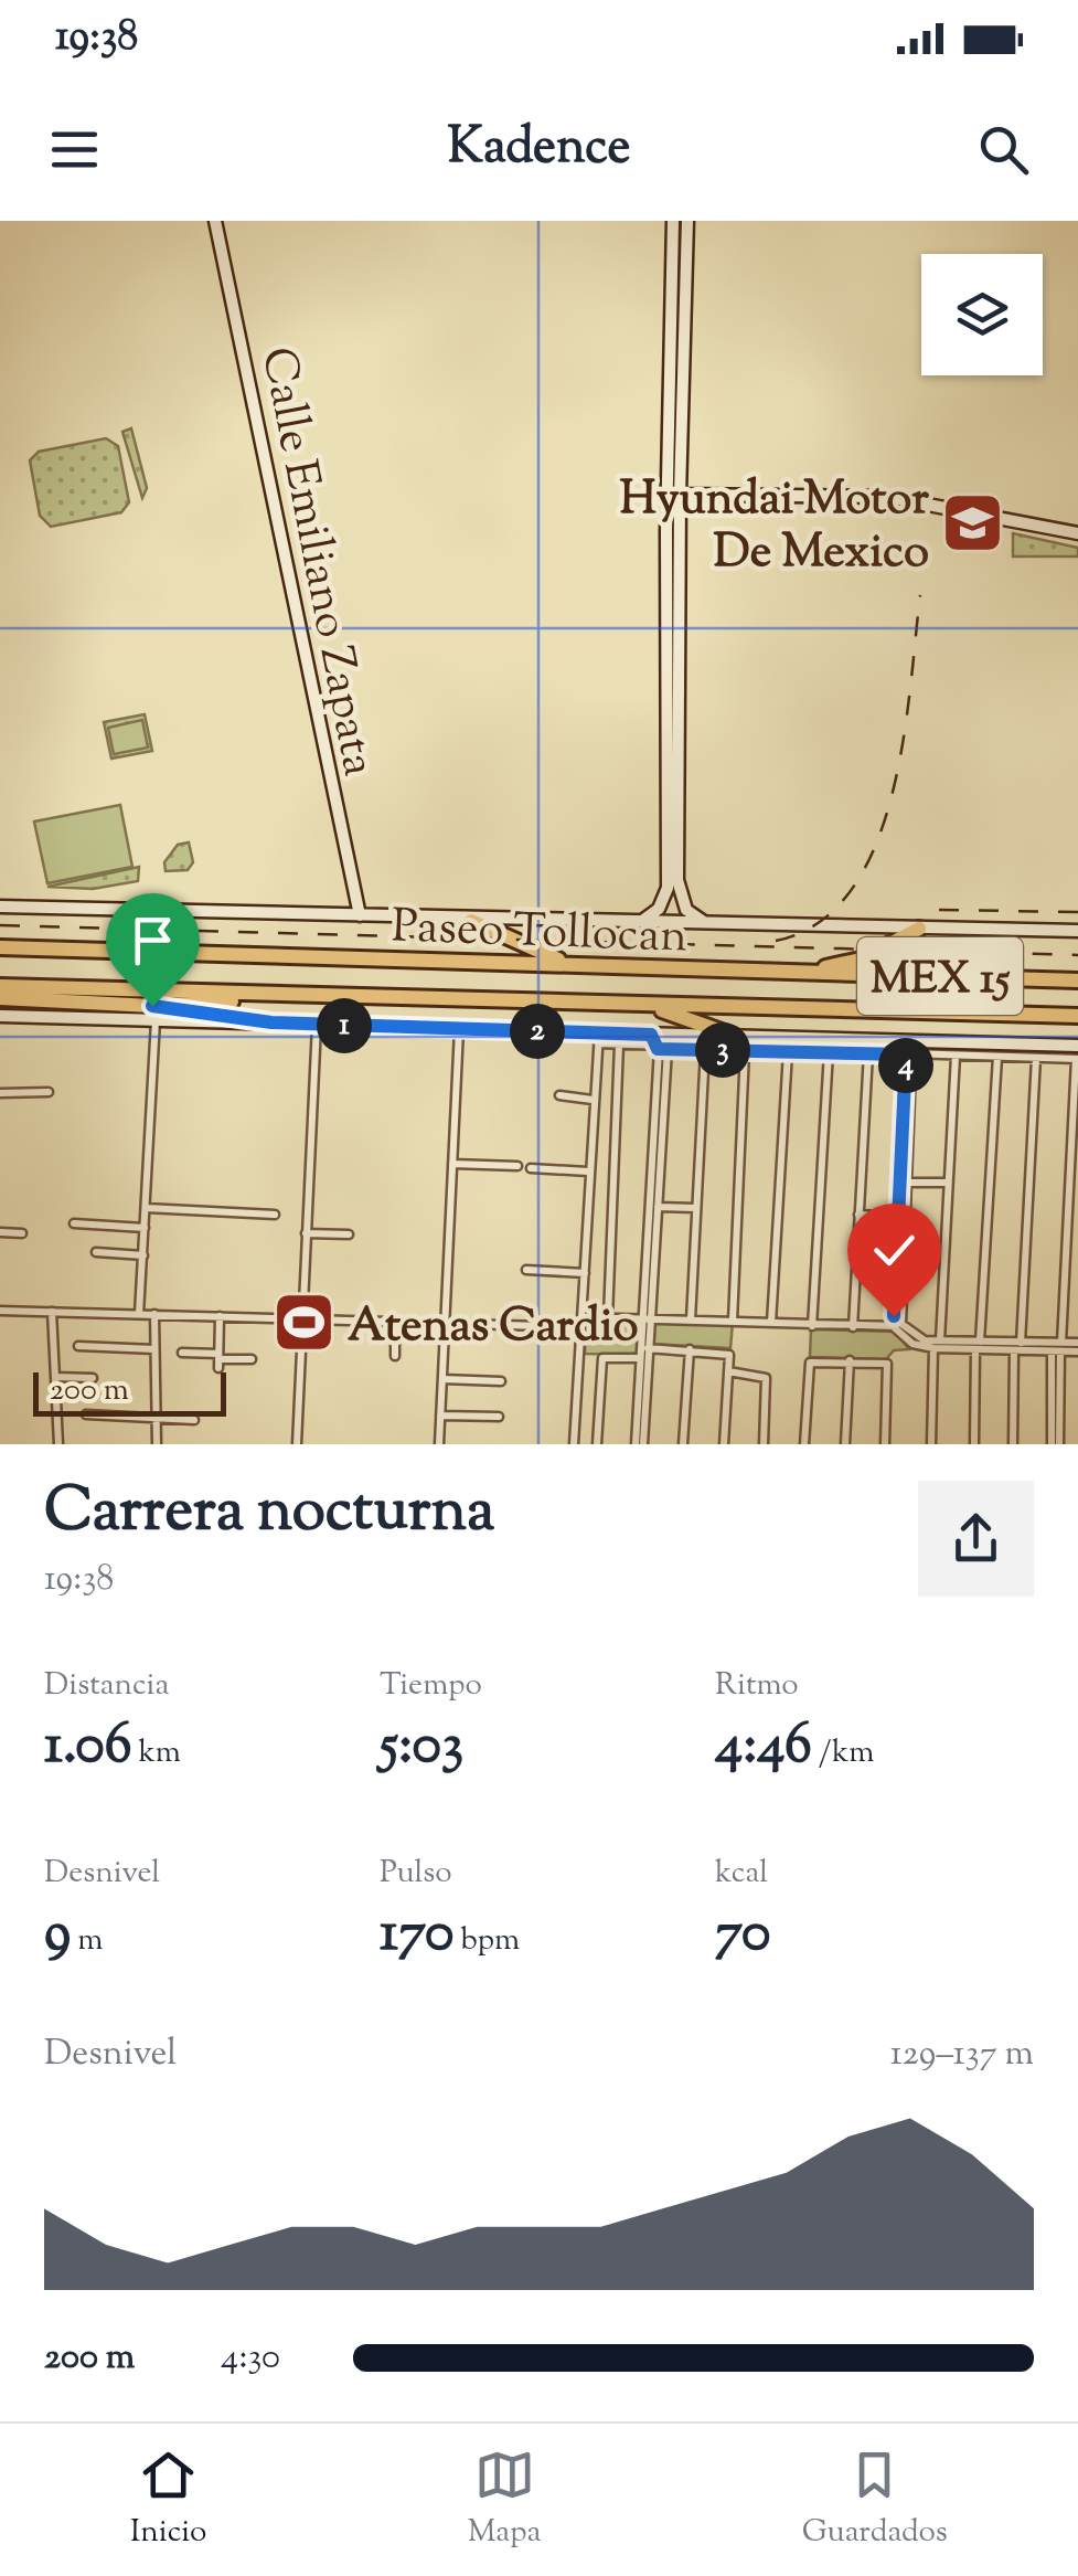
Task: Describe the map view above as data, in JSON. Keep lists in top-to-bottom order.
{
  "streets": {
    "highway": ["Paseo Tollocan", "MEX 15"],
    "main road": ["Calle Emiliano Zapata"]
  },
  "places": {
    "school or university": ["Hyundai Motor De Mexico"],
    "sports": ["Atenas Cardio"]
  },
  "scale_bar": "200 m",
  "page": {
    "status": "19:38",
    "header": "Kadence",
    "pins": [
      "1",
      "2",
      "3",
      "4"
    ],
    "scale": "200 m",
    "heading": ["Carrera nocturna", "19:38"],
    "stats": [
      ["Distancia", "1.06 km"],
      ["Tiempo", "5:03"],
      ["Ritmo", "4:46 /km"],
      ["Desnivel", "9 m"],
      ["Pulso", "170 bpm"],
      ["kcal", "70"]
    ],
    "chart": ["Desnivel", "129–137 m"],
    "list": [
      {
        "name": "200 m",
        "note": "4:30"
      }
    ],
    "tabs": ["Inicio", "Mapa", "Guardados"]
  }
}
